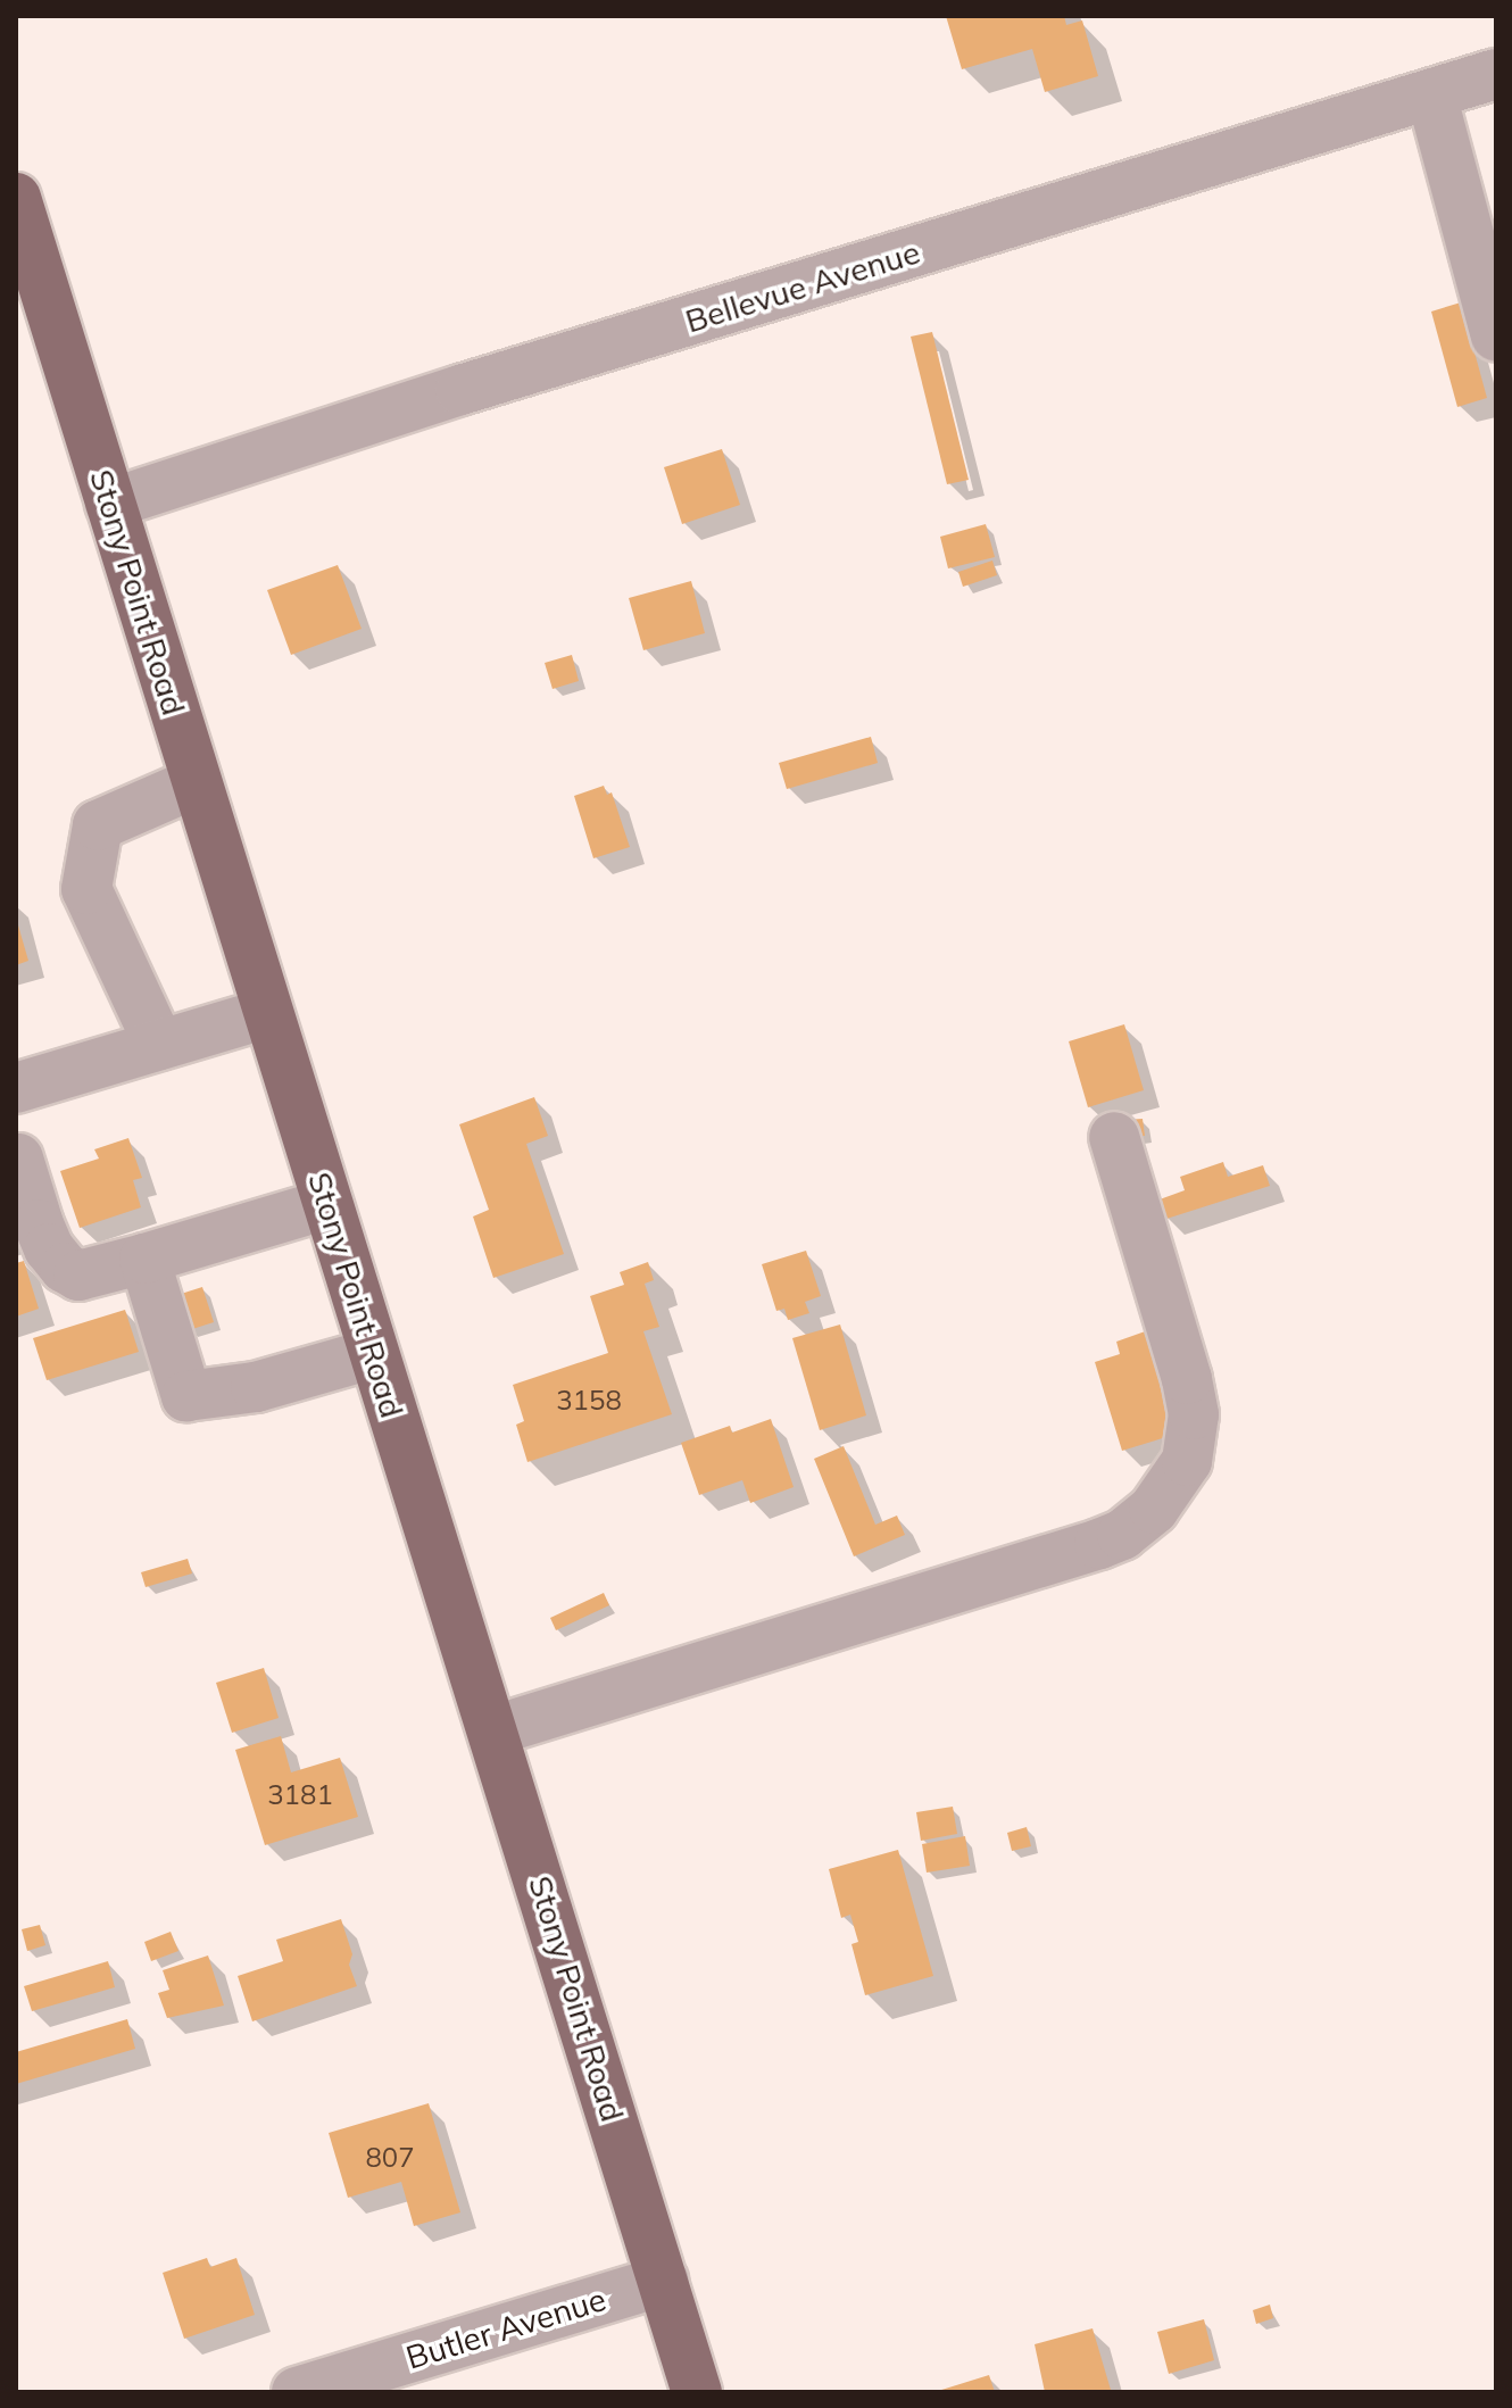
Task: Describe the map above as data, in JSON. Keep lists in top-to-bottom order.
{
  "streets": {
    "main road": ["Stony Point Road"],
    "street": ["Bellevue Avenue", "Butler Avenue"]
  },
  "crossings": [
    ["Bellevue Avenue", "Stony Point Road"],
    ["Stony Point Road", "Butler Avenue"]
  ],
  "house_numbers": ["3158", "3181", "807"]
}
